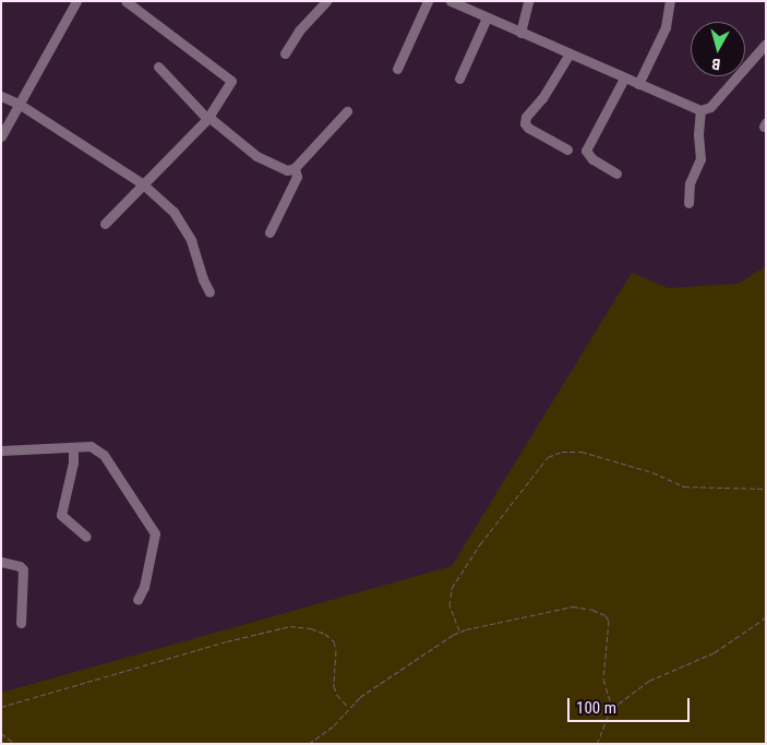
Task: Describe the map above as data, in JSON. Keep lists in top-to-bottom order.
{
  "scale_bar": "100 m",
  "north": "bottom"
}
